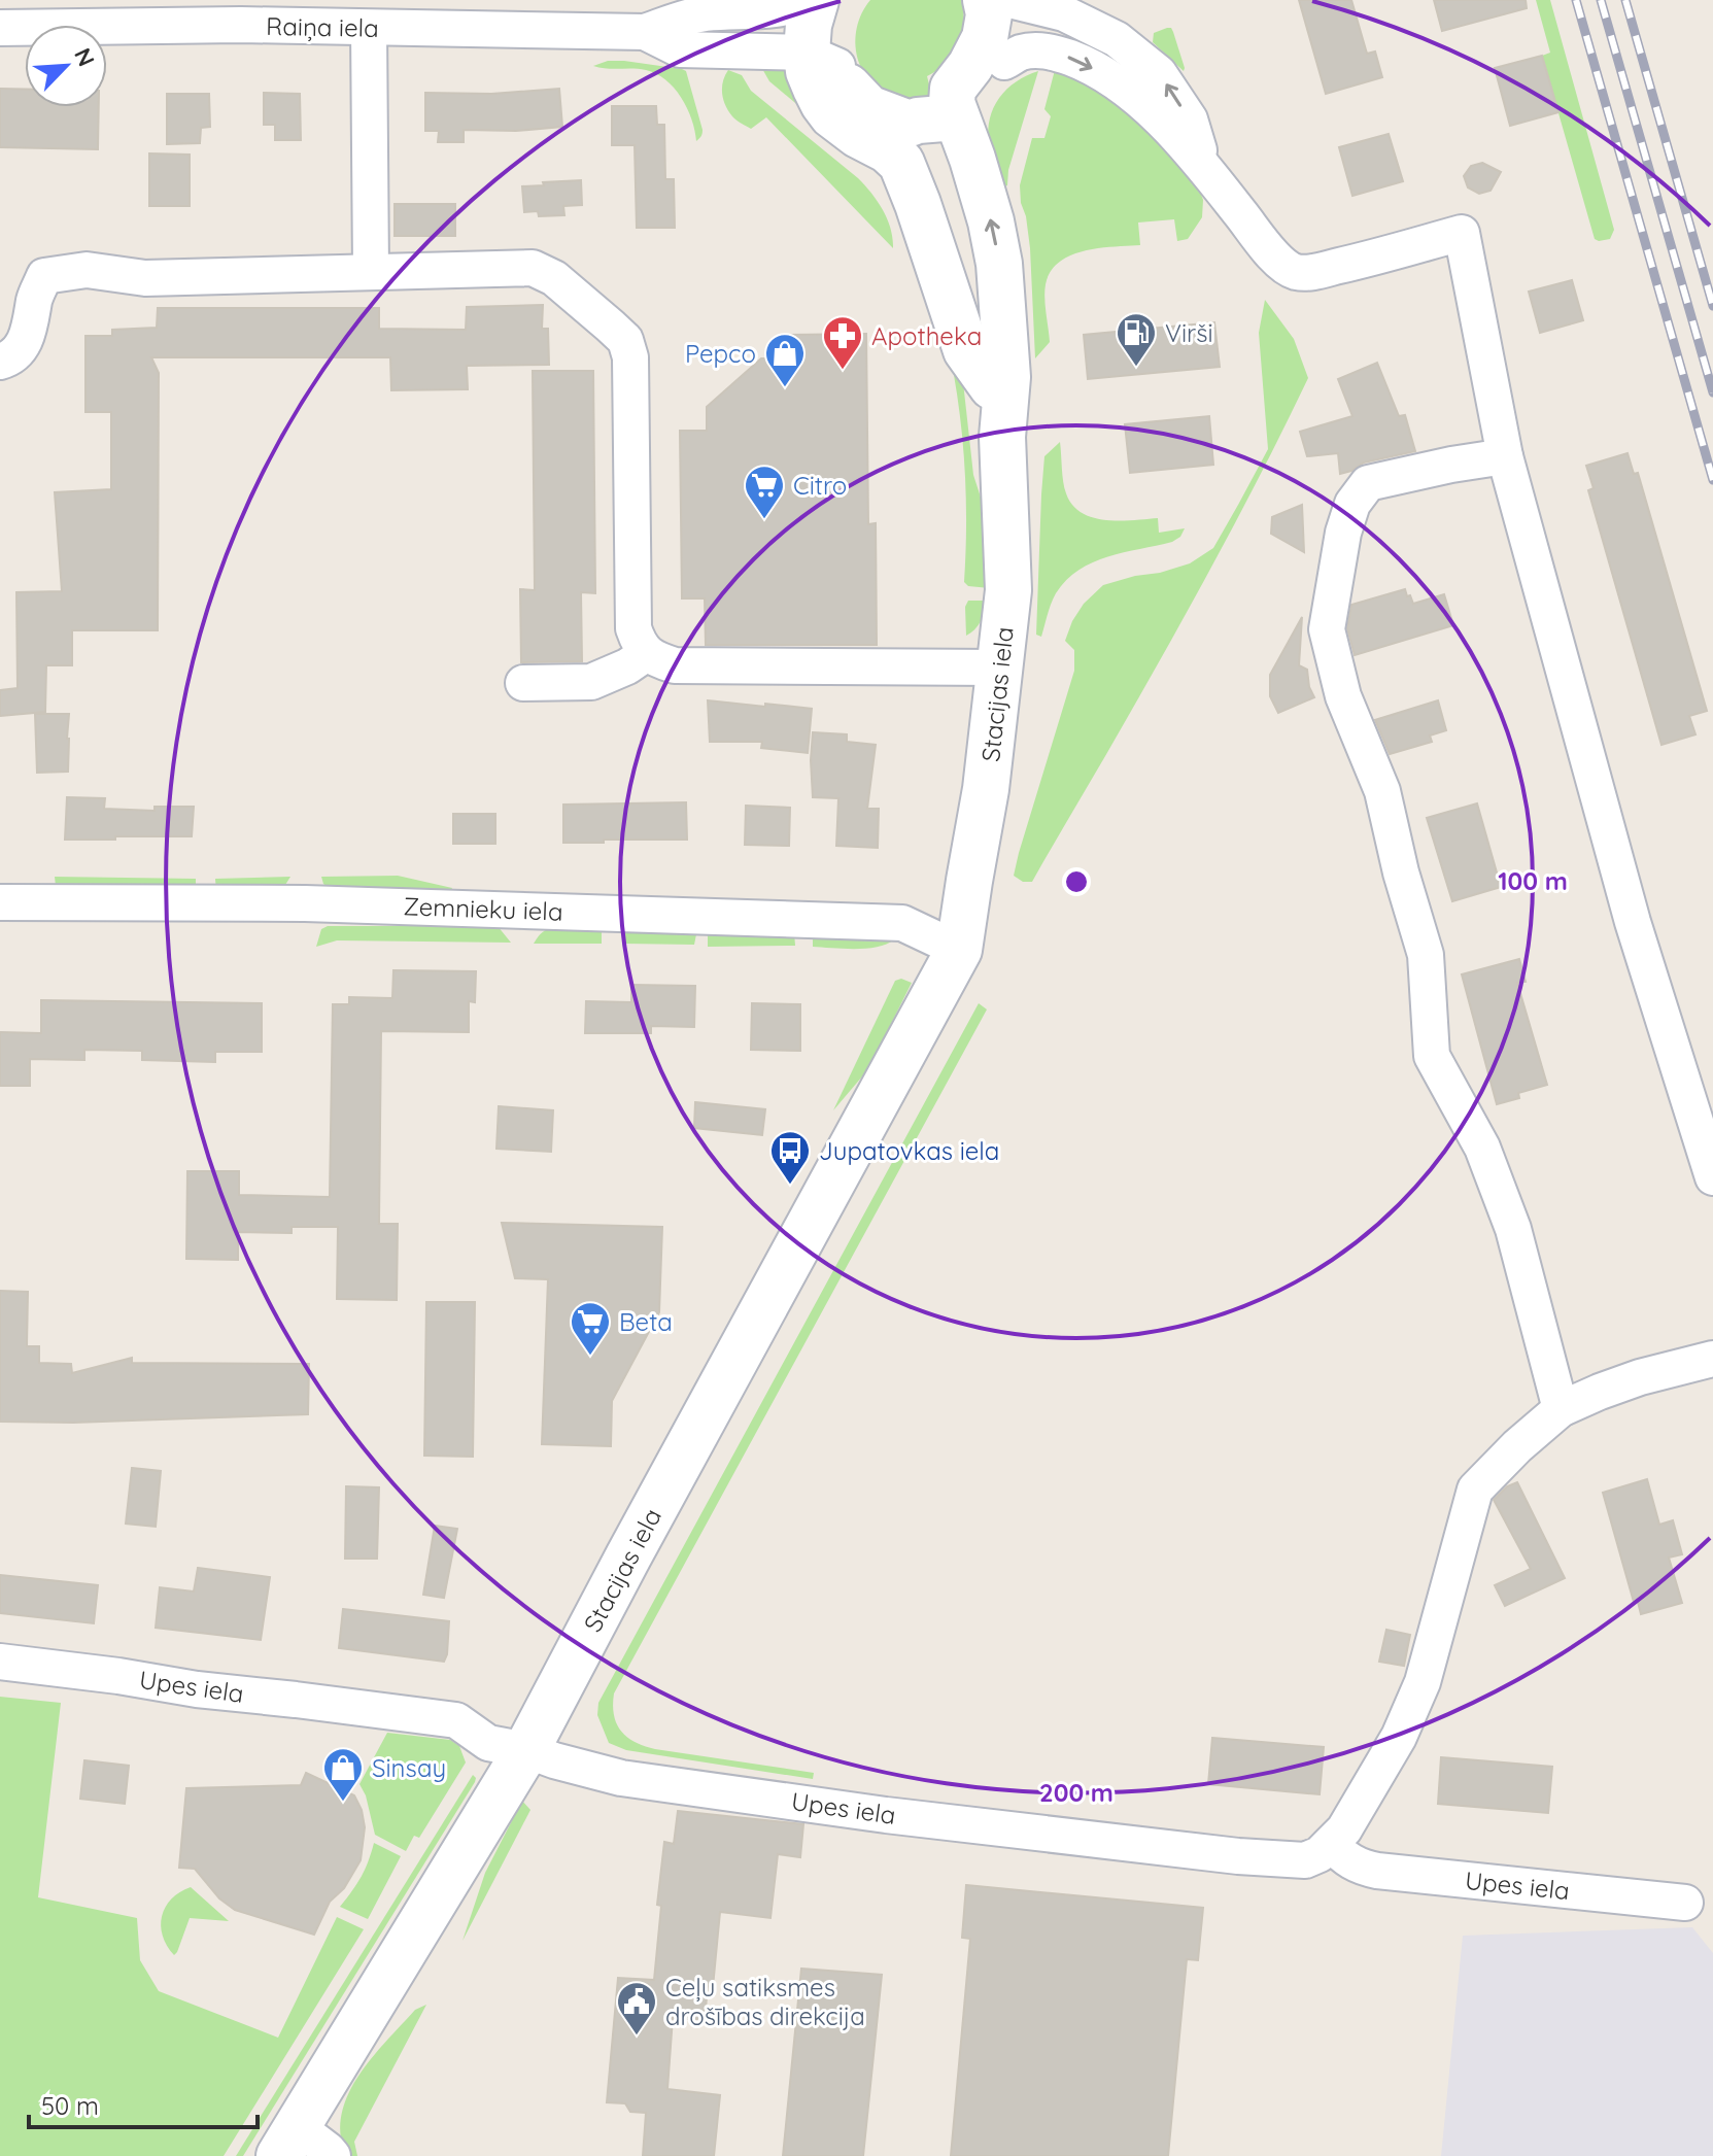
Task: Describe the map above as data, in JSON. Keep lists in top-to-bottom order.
{
  "streets": {
    "main road": ["Stacijas iela"],
    "street": ["Raiņa iela", "Zemnieku iela", "Upes iela"]
  },
  "crossings": [
    ["Stacijas iela", "Zemnieku iela"],
    ["Stacijas iela", "Upes iela"]
  ],
  "places": {
    "fuel station": ["Virši"],
    "pharmacy": ["Apotheka"],
    "shop": ["Pepco", "Sinsay"],
    "supermarket": ["Citro", "Beta"],
    "bus stop": ["Jupatovkas iela"],
    "public building": ["Ceļu satiksmes drošības direkcija"]
  },
  "scale_bar": "50 m",
  "north": "top right",
  "rings": ["100 m", "200 m"]
}
